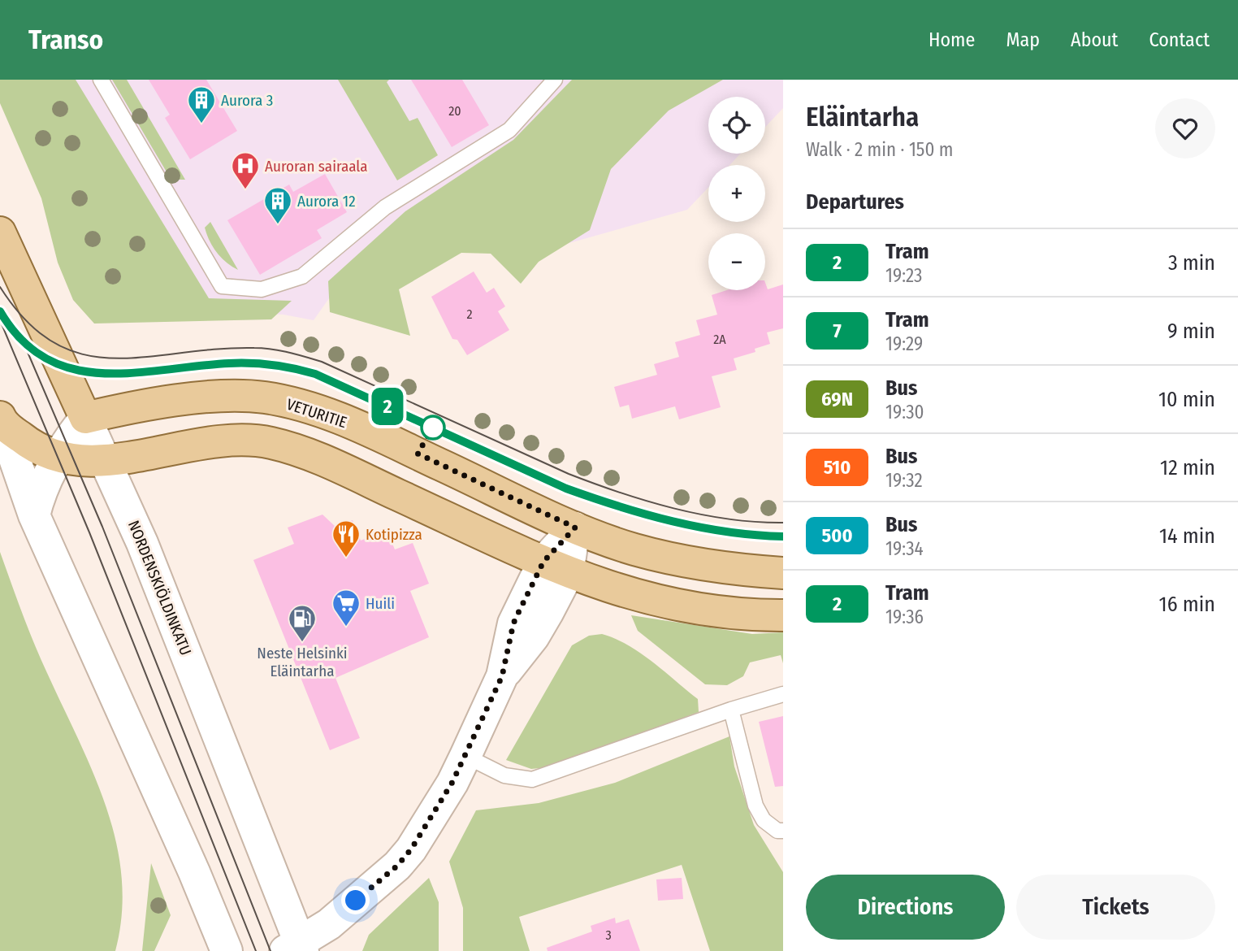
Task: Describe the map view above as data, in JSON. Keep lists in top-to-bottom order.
{
  "streets": {
    "main road": ["VETURITIE", "NORDENSKIÖLDINKATU"]
  },
  "crossings": [
    ["VETURITIE", "NORDENSKIÖLDINKATU"]
  ],
  "places": {
    "building": ["Aurora 3", "Aurora 12"],
    "hospital": ["Auroran sairaala"],
    "restaurant": ["Kotipizza"],
    "supermarket": ["Huili"],
    "fuel station": ["Neste Helsinki Eläintarha"]
  },
  "lines": ["tram line 2"],
  "house_numbers": [
    "20",
    "2",
    "2A",
    "3"
  ],
  "page": {
    "header": "Transo",
    "nav": [
      "Home",
      "Map",
      "About",
      "Contact"
    ],
    "on_map": "2",
    "heading": [
      ["Eläintarha", "Walk · 2 min · 150 m"],
      "Departures"
    ],
    "map_buttons": ["+", "−"],
    "list": [
      {
        "mark": "2",
        "name": "Tram",
        "note": "19:23",
        "value": "3 min"
      },
      {
        "mark": "7",
        "name": "Tram",
        "note": "19:29",
        "value": "9 min"
      },
      {
        "mark": "69N",
        "name": "Bus",
        "note": "19:30",
        "value": "10 min"
      },
      {
        "mark": "510",
        "name": "Bus",
        "note": "19:32",
        "value": "12 min"
      },
      {
        "mark": "500",
        "name": "Bus",
        "note": "19:34",
        "value": "14 min"
      },
      {
        "mark": "2",
        "name": "Tram",
        "note": "19:36",
        "value": "16 min"
      }
    ],
    "buttons": ["Directions", "Tickets"]
  }
}
